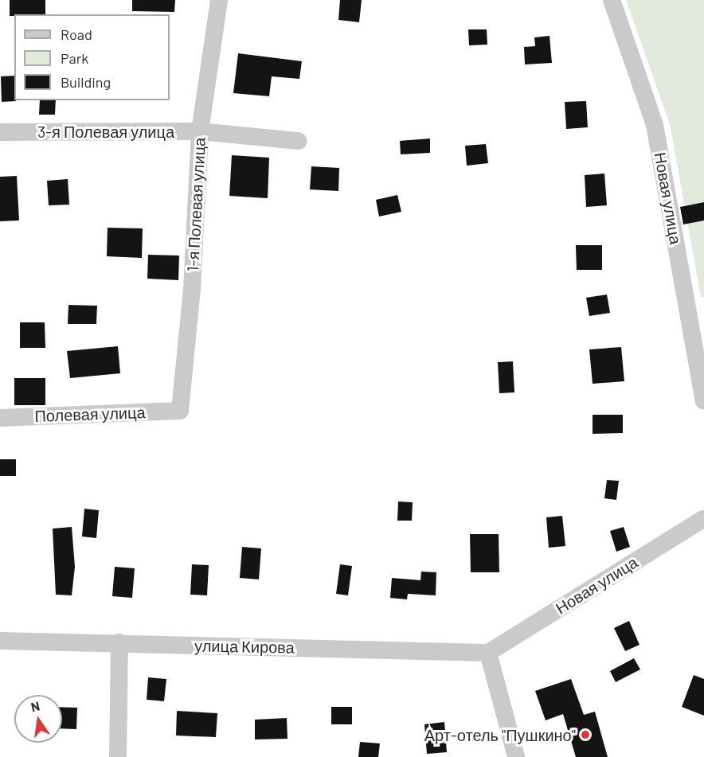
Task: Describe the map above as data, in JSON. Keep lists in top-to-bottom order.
{
  "streets": {
    "street": [
      "3-я Полевая улица",
      "Новая улица",
      "1-я Полевая улица",
      "Полевая улица",
      "улица Кирова"
    ]
  },
  "crossings": [
    ["3-я Полевая улица", "1-я Полевая улица"],
    ["Новая улица", "улица Кирова"],
    ["1-я Полевая улица", "Полевая улица"]
  ],
  "places": ["Арт-отель \"Пушкино\""],
  "legend": ["Road", "Park", "Building"],
  "north": "top"
}
